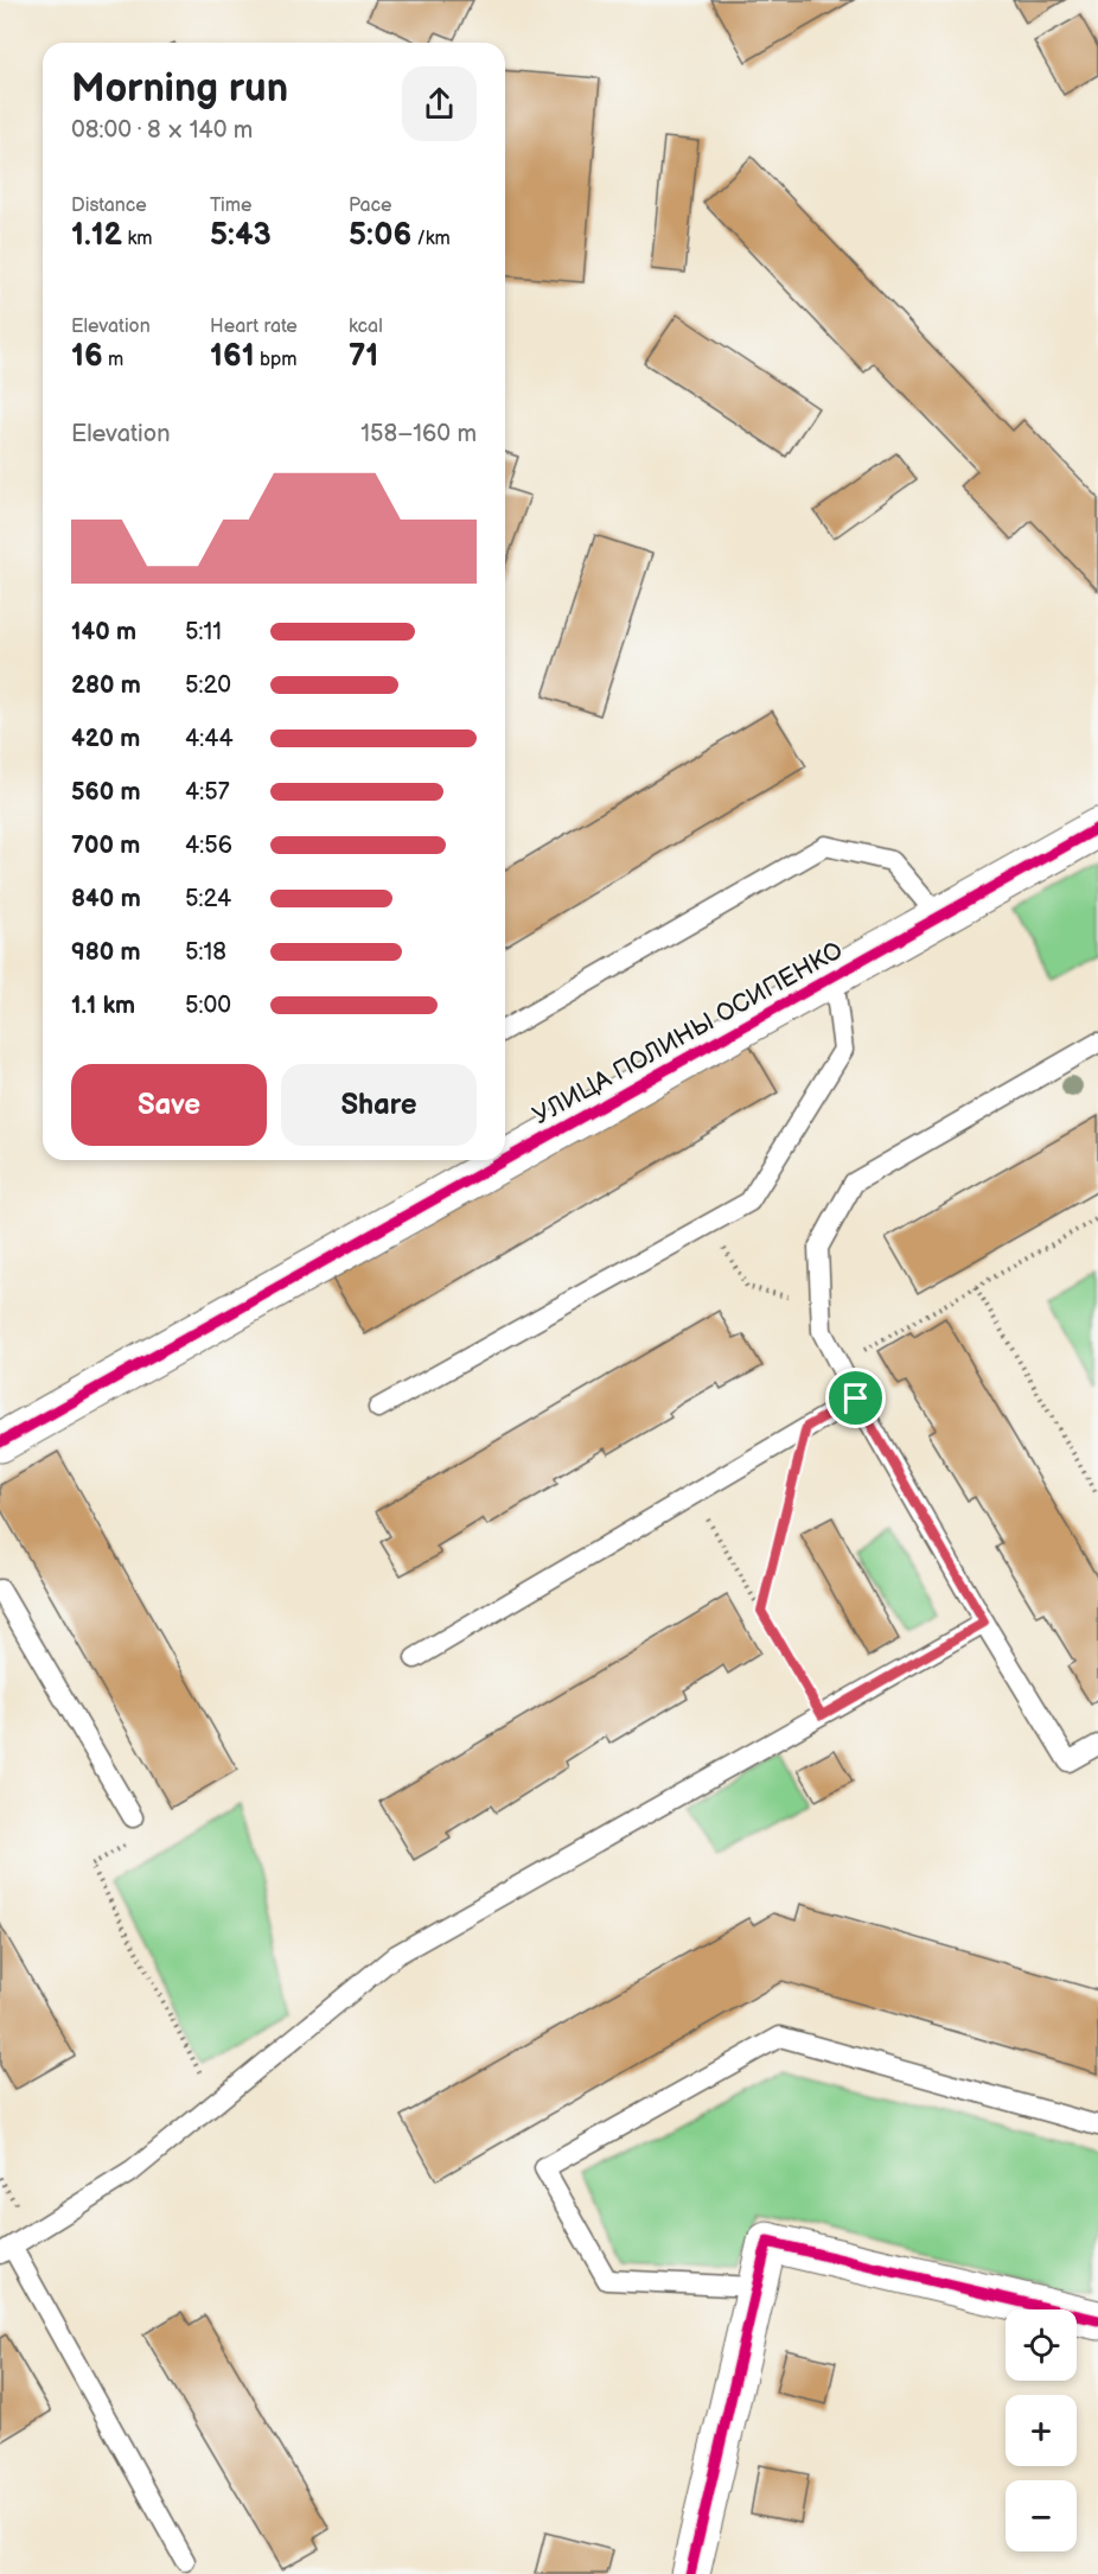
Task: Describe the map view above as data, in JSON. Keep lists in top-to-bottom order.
{
  "streets": {
    "street": ["УЛИЦА ПОЛИНЫ ОСИПЕНКО"]
  },
  "page": {
    "heading": ["Morning run", "08:00 · 8 × 140 m"],
    "stats": [
      ["Distance", "1.12 km"],
      ["Time", "5:43"],
      ["Pace", "5:06 /km"],
      ["Elevation", "16 m"],
      ["Heart rate", "161 bpm"],
      ["kcal", "71"]
    ],
    "chart": ["Elevation", "158–160 m"],
    "list": [
      {
        "name": "140 m",
        "note": "5:11"
      },
      {
        "name": "280 m",
        "note": "5:20"
      },
      {
        "name": "420 m",
        "note": "4:44"
      },
      {
        "name": "560 m",
        "note": "4:57"
      },
      {
        "name": "700 m",
        "note": "4:56"
      },
      {
        "name": "840 m",
        "note": "5:24"
      },
      {
        "name": "980 m",
        "note": "5:18"
      },
      {
        "name": "1.1 km",
        "note": "5:00"
      }
    ],
    "buttons": ["Save", "Share"],
    "map_buttons": ["+", "−"]
  }
}
